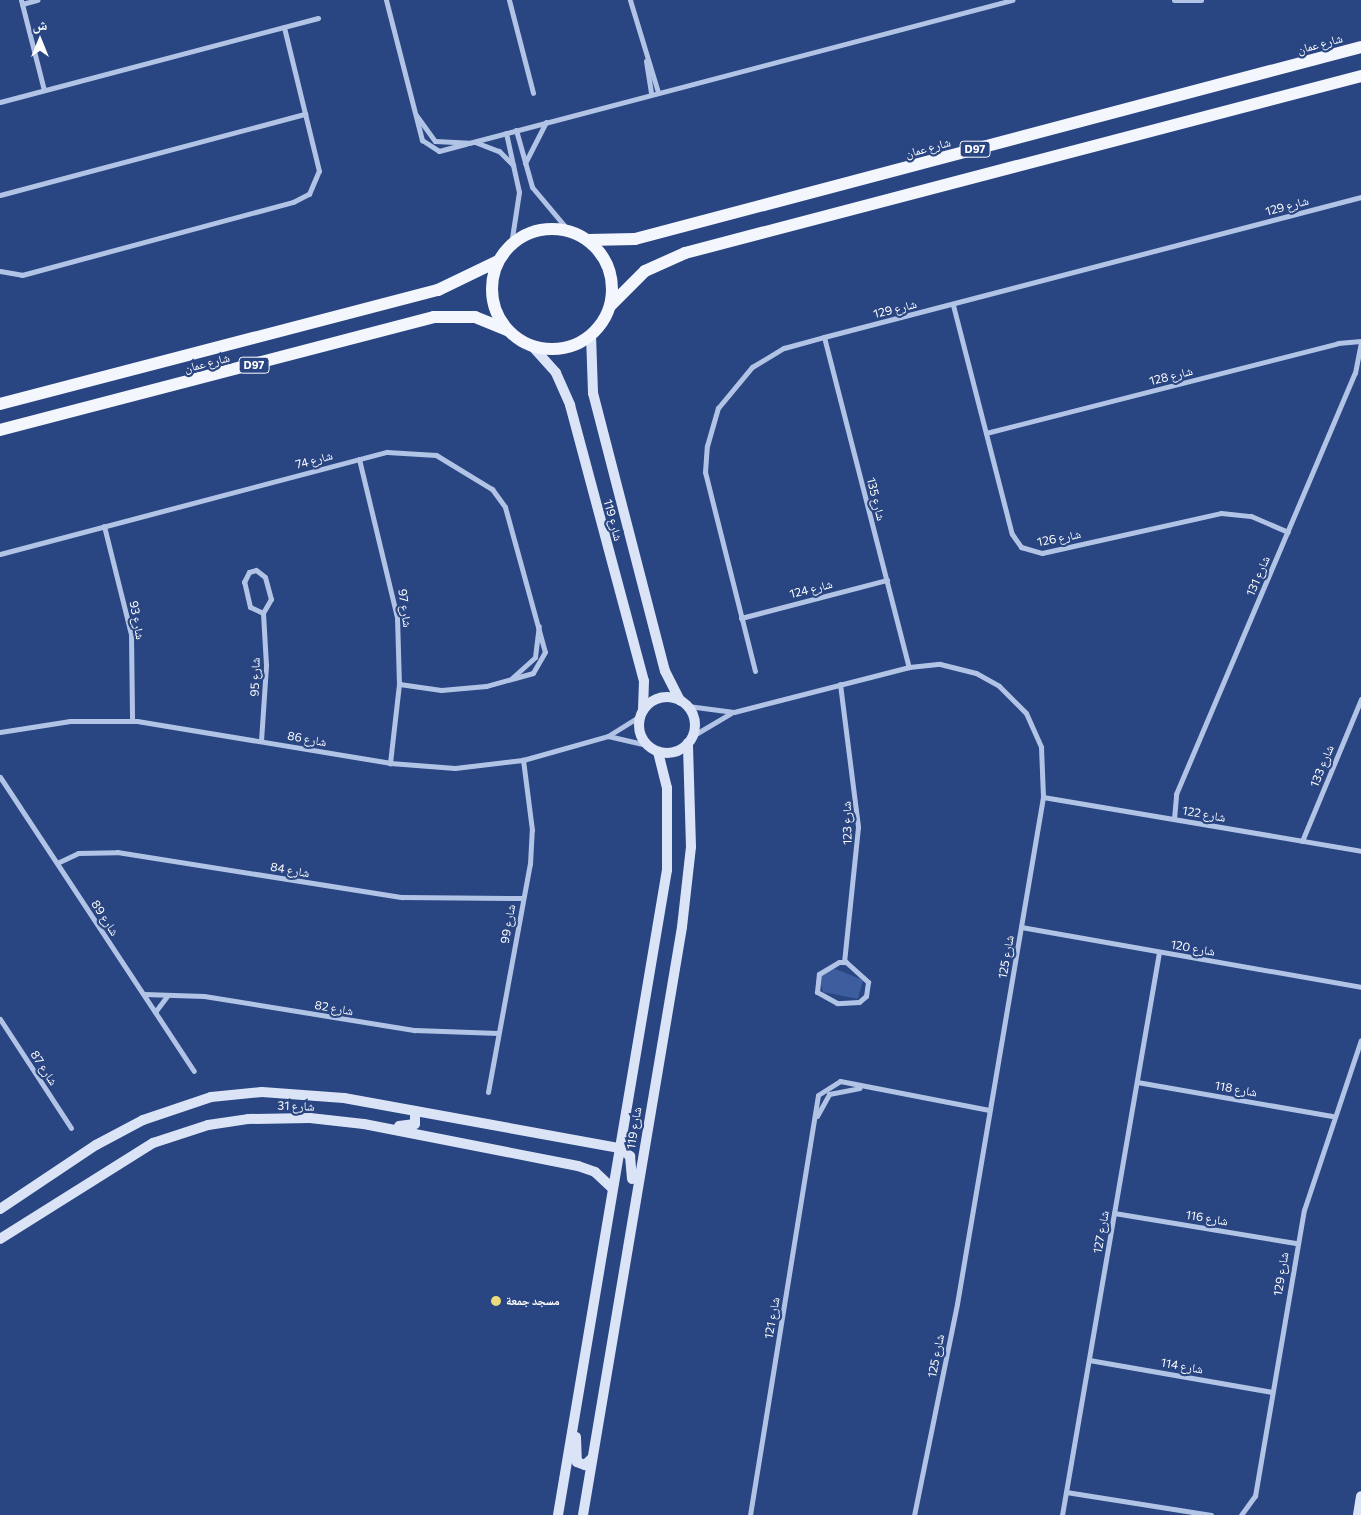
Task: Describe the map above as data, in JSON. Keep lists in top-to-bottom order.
{
  "streets": {
    "main road": ["شارع عمان", "D97"],
    "street": [
      "شارع 129",
      "شارع 128",
      "شارع 74",
      "شارع 135",
      "شارع 119",
      "شارع 126",
      "شارع 131",
      "شارع 124",
      "شارع 97",
      "شارع 93",
      "شارع 95",
      "شارع 86",
      "شارع 133",
      "شارع 122",
      "شارع 123",
      "شارع 84",
      "شارع 89",
      "شارع 99",
      "شارع 120",
      "شارع 125",
      "شارع 82",
      "شارع 87",
      "شارع 118",
      "شارع 31",
      "شارع 116",
      "شارع 127",
      "شارع 121",
      "شارع 114"
    ]
  },
  "crossings": [
    ["شارع عمان", "D97"],
    ["شارع عمان", "شارع 119"],
    ["D97", "شارع 119"],
    ["شارع 129", "شارع 135"],
    ["شارع 129", "شارع 126"],
    ["شارع 129", "شارع 124"],
    ["شارع 129", "شارع 118"],
    ["شارع 129", "شارع 116"],
    ["شارع 129", "شارع 114"],
    ["شارع 128", "شارع 126"],
    ["شارع 128", "شارع 131"],
    ["شارع 74", "شارع 97"],
    ["شارع 74", "شارع 93"],
    ["شارع 135", "شارع 124"],
    ["شارع 135", "شارع 125"],
    ["شارع 119", "شارع 86"],
    ["شارع 119", "شارع 125"],
    ["شارع 119", "شارع 31"],
    ["شارع 126", "شارع 131"],
    ["شارع 131", "شارع 122"],
    ["شارع 97", "شارع 86"],
    ["شارع 93", "شارع 86"],
    ["شارع 95", "شارع 86"],
    ["شارع 86", "شارع 99"],
    ["شارع 86", "شارع 125"],
    ["شارع 133", "شارع 122"],
    ["شارع 122", "شارع 125"],
    ["شارع 123", "شارع 125"],
    ["شارع 84", "شارع 89"],
    ["شارع 84", "شارع 99"],
    ["شارع 89", "شارع 82"],
    ["شارع 99", "شارع 82"],
    ["شارع 120", "شارع 125"],
    ["شارع 120", "شارع 127"],
    ["شارع 125", "شارع 121"],
    ["شارع 118", "شارع 127"],
    ["شارع 116", "شارع 127"],
    ["شارع 127", "شارع 114"]
  ],
  "places": ["مسجد جمعة"],
  "north": "top"
}
